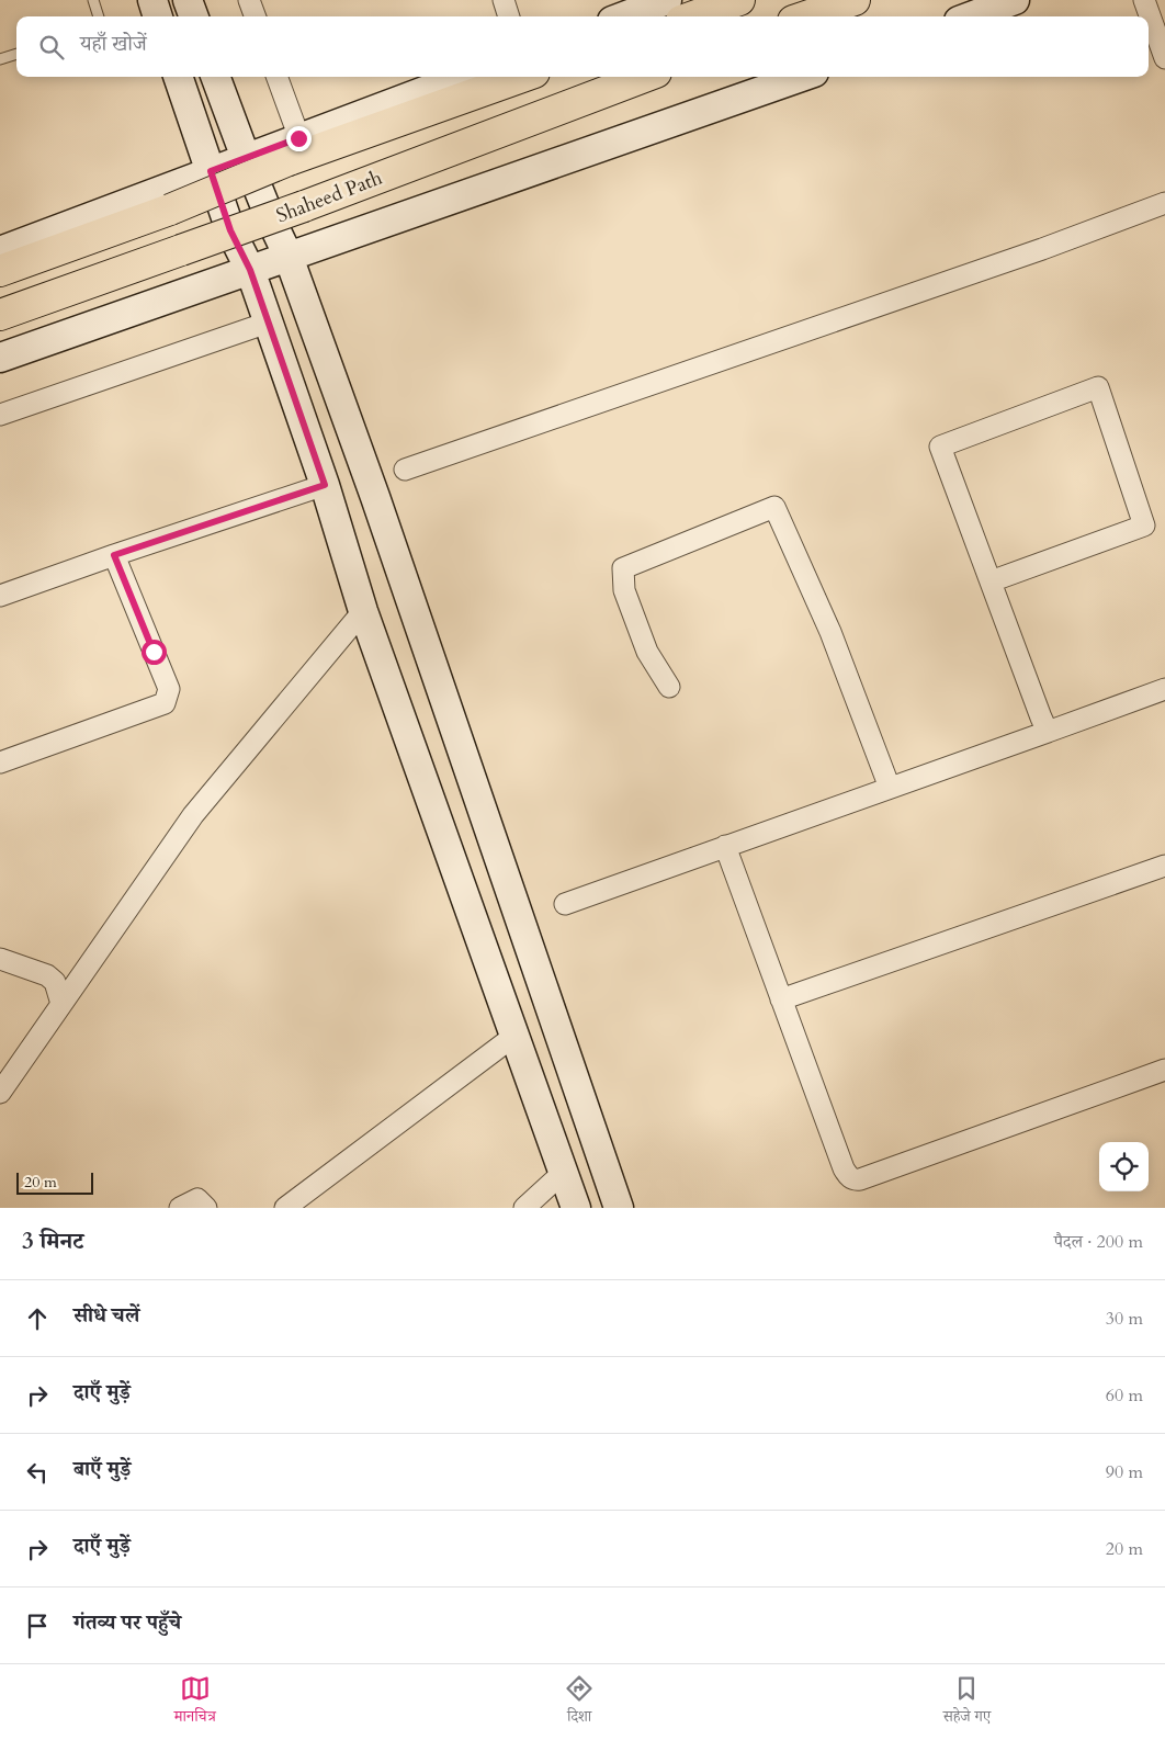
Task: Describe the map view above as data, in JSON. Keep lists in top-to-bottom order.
{
  "streets": {
    "highway": ["Shaheed Path"]
  },
  "scale_bar": "20 m",
  "page": {
    "search": "यहाँ खोजें",
    "scale": "20 m",
    "heading": ["3 मिनट", "पैदल · 200 m"],
    "list": [
      ["सीधे चलें", "30 m"],
      ["दाएँ मुड़ें", "60 m"],
      ["बाएँ मुड़ें", "90 m"],
      ["दाएँ मुड़ें", "20 m"],
      "गंतव्य पर पहुँचे"
    ],
    "nav": ["मानचित्र", "दिशा", "सहेजे गए"]
  }
}
